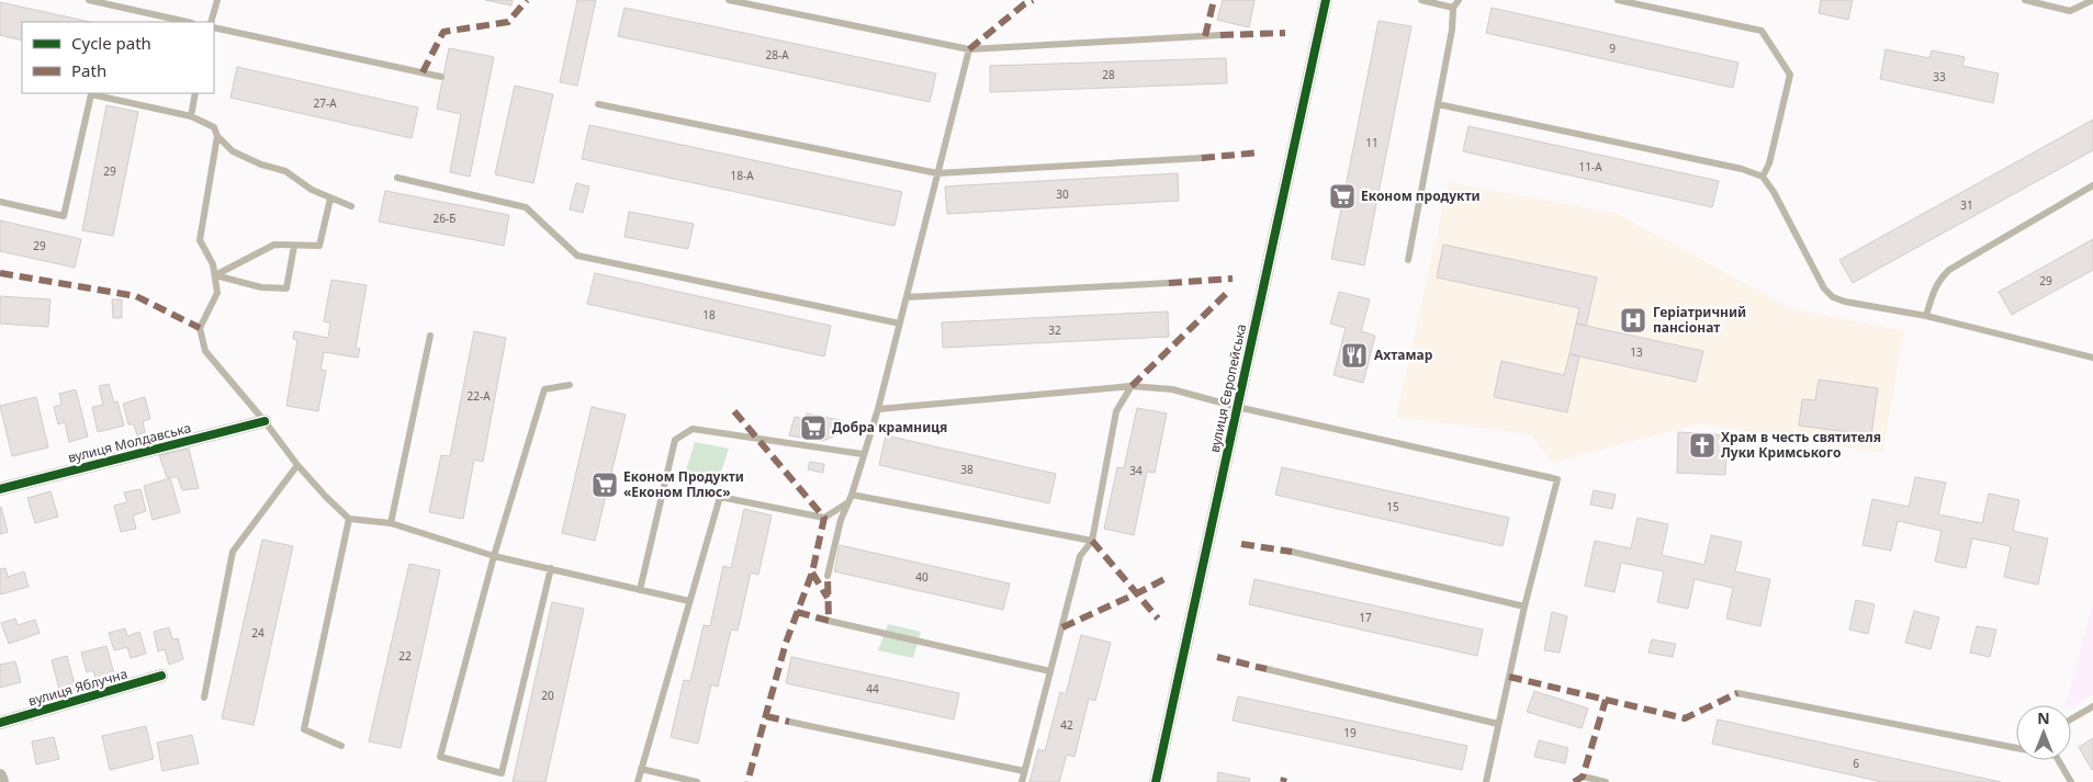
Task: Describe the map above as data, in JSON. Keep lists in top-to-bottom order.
{
  "streets": {
    "street": ["вулиця Європейська", "вулиця Молдавська", "вулиця Яблучна"]
  },
  "places": {
    "supermarket": ["Економ продукти", "Добра крамниця", "Економ Продукти «Економ Плюс»"],
    "hospital": ["Геріатричний пансіонат"],
    "restaurant": ["Ахтамар"],
    "church": ["Храм в честь святителя Луки Кримського"]
  },
  "house_numbers": [
    "9",
    "28-А",
    "28",
    "33",
    "27-А",
    "11",
    "11-А",
    "29",
    "18-А",
    "30",
    "31",
    "26-Б",
    "29",
    "29",
    "18",
    "32",
    "13",
    "22-А",
    "38",
    "34",
    "15",
    "40",
    "17",
    "24",
    "22",
    "44",
    "20",
    "42",
    "19",
    "6"
  ],
  "legend": ["Cycle path", "Path"],
  "north": "top"
}
